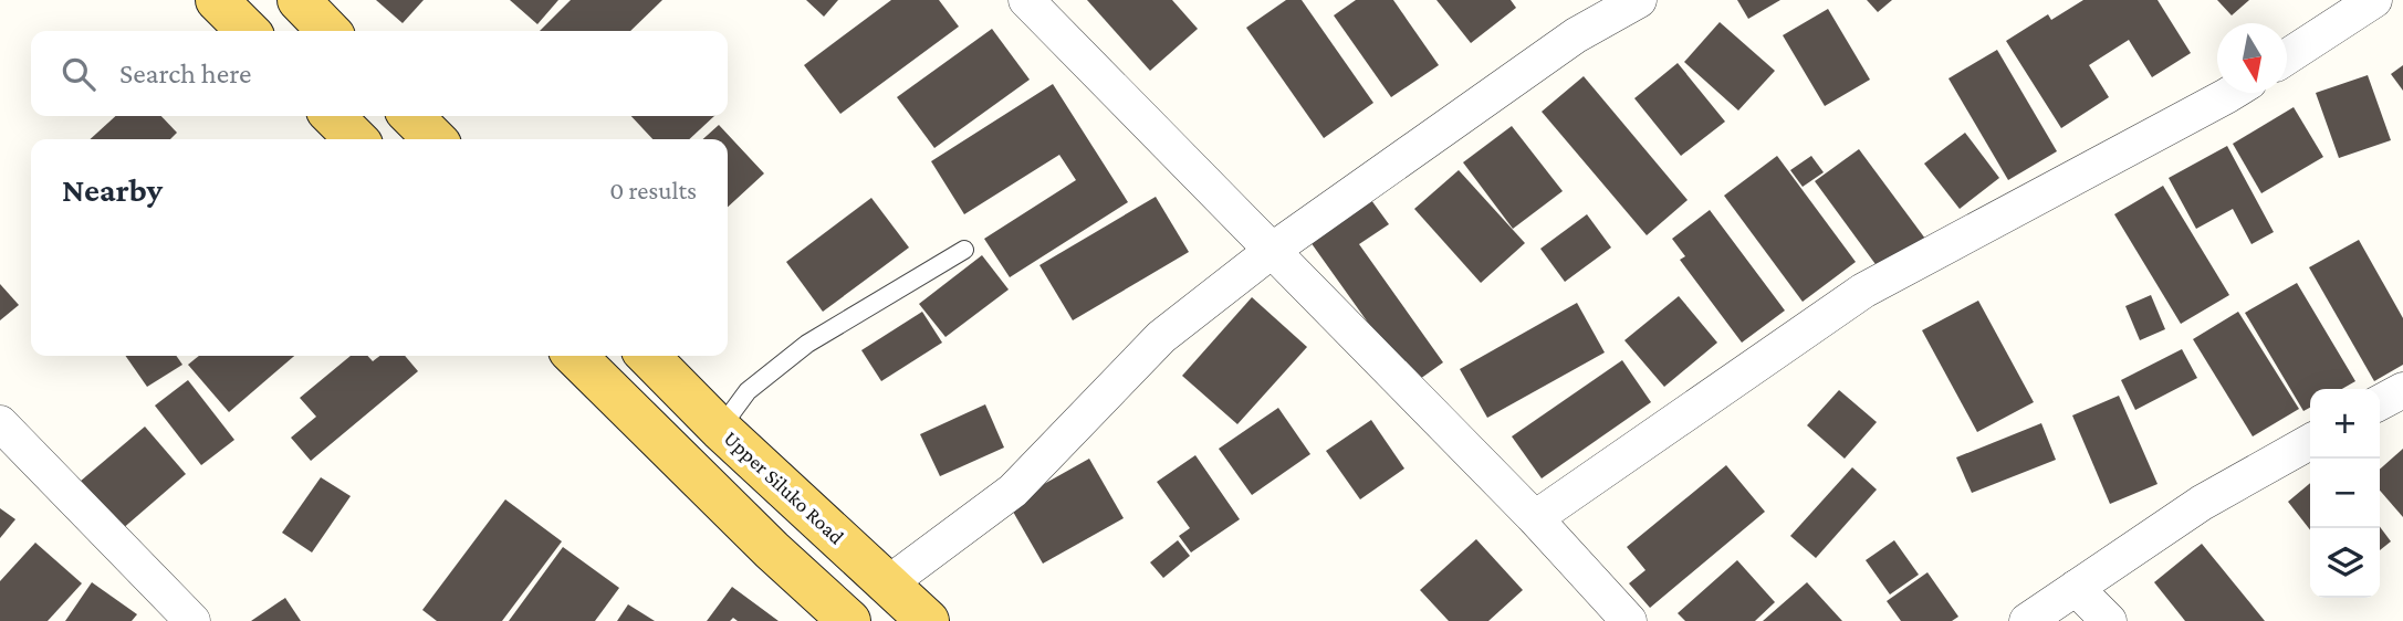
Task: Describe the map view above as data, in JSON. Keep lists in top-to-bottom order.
{
  "streets": {
    "main road": ["Upper Siluko Road"]
  },
  "north": "bottom",
  "page": {
    "search": "Search here",
    "heading": ["Nearby", "0 results"],
    "map_buttons": ["+", "−"]
  }
}
